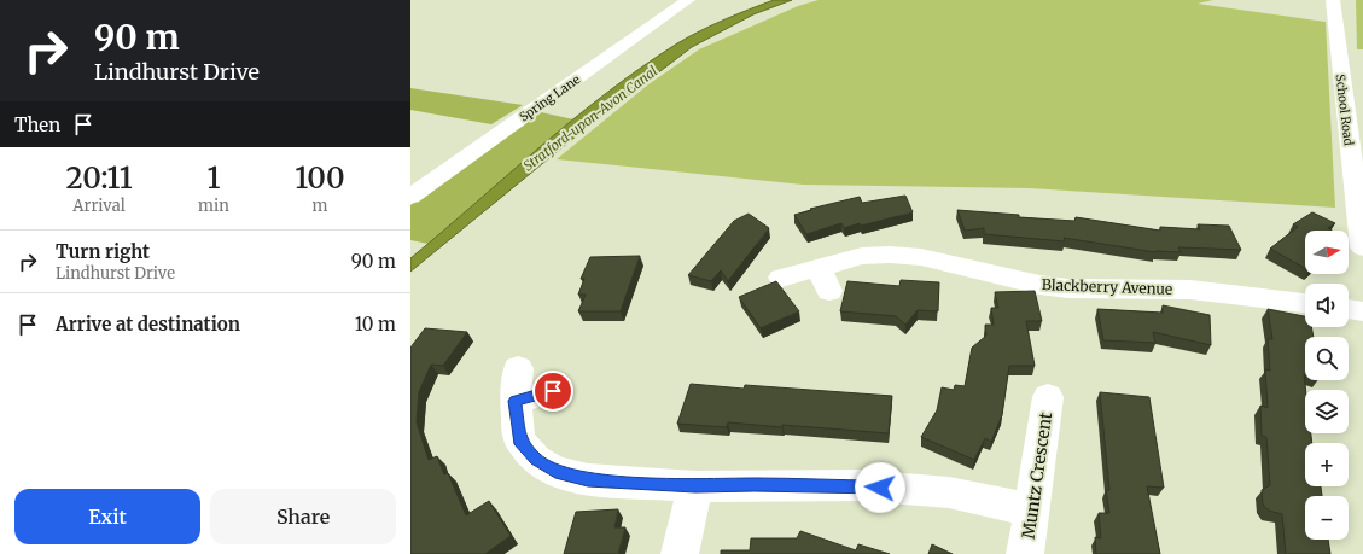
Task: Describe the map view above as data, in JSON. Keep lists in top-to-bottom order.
{
  "streets": {
    "street": [
      "Spring Lane",
      "School Road",
      "Blackberry Avenue",
      "Muntz Crescent"
    ]
  },
  "water": ["Stratford-upon-Avon Canal"],
  "north": "right",
  "page": {
    "turn": ["90 m", "Lindhurst Drive"],
    "then": "Then",
    "eta": [
      "20:11",
      "Arrival",
      "1",
      "min",
      "100",
      "m"
    ],
    "list": [
      {
        "name": "Turn right",
        "note": "Lindhurst Drive",
        "value": "90 m"
      },
      {
        "name": "Arrive at destination",
        "value": "10 m"
      }
    ],
    "map_buttons": ["+", "−"],
    "buttons": ["Exit", "Share"]
  }
}
